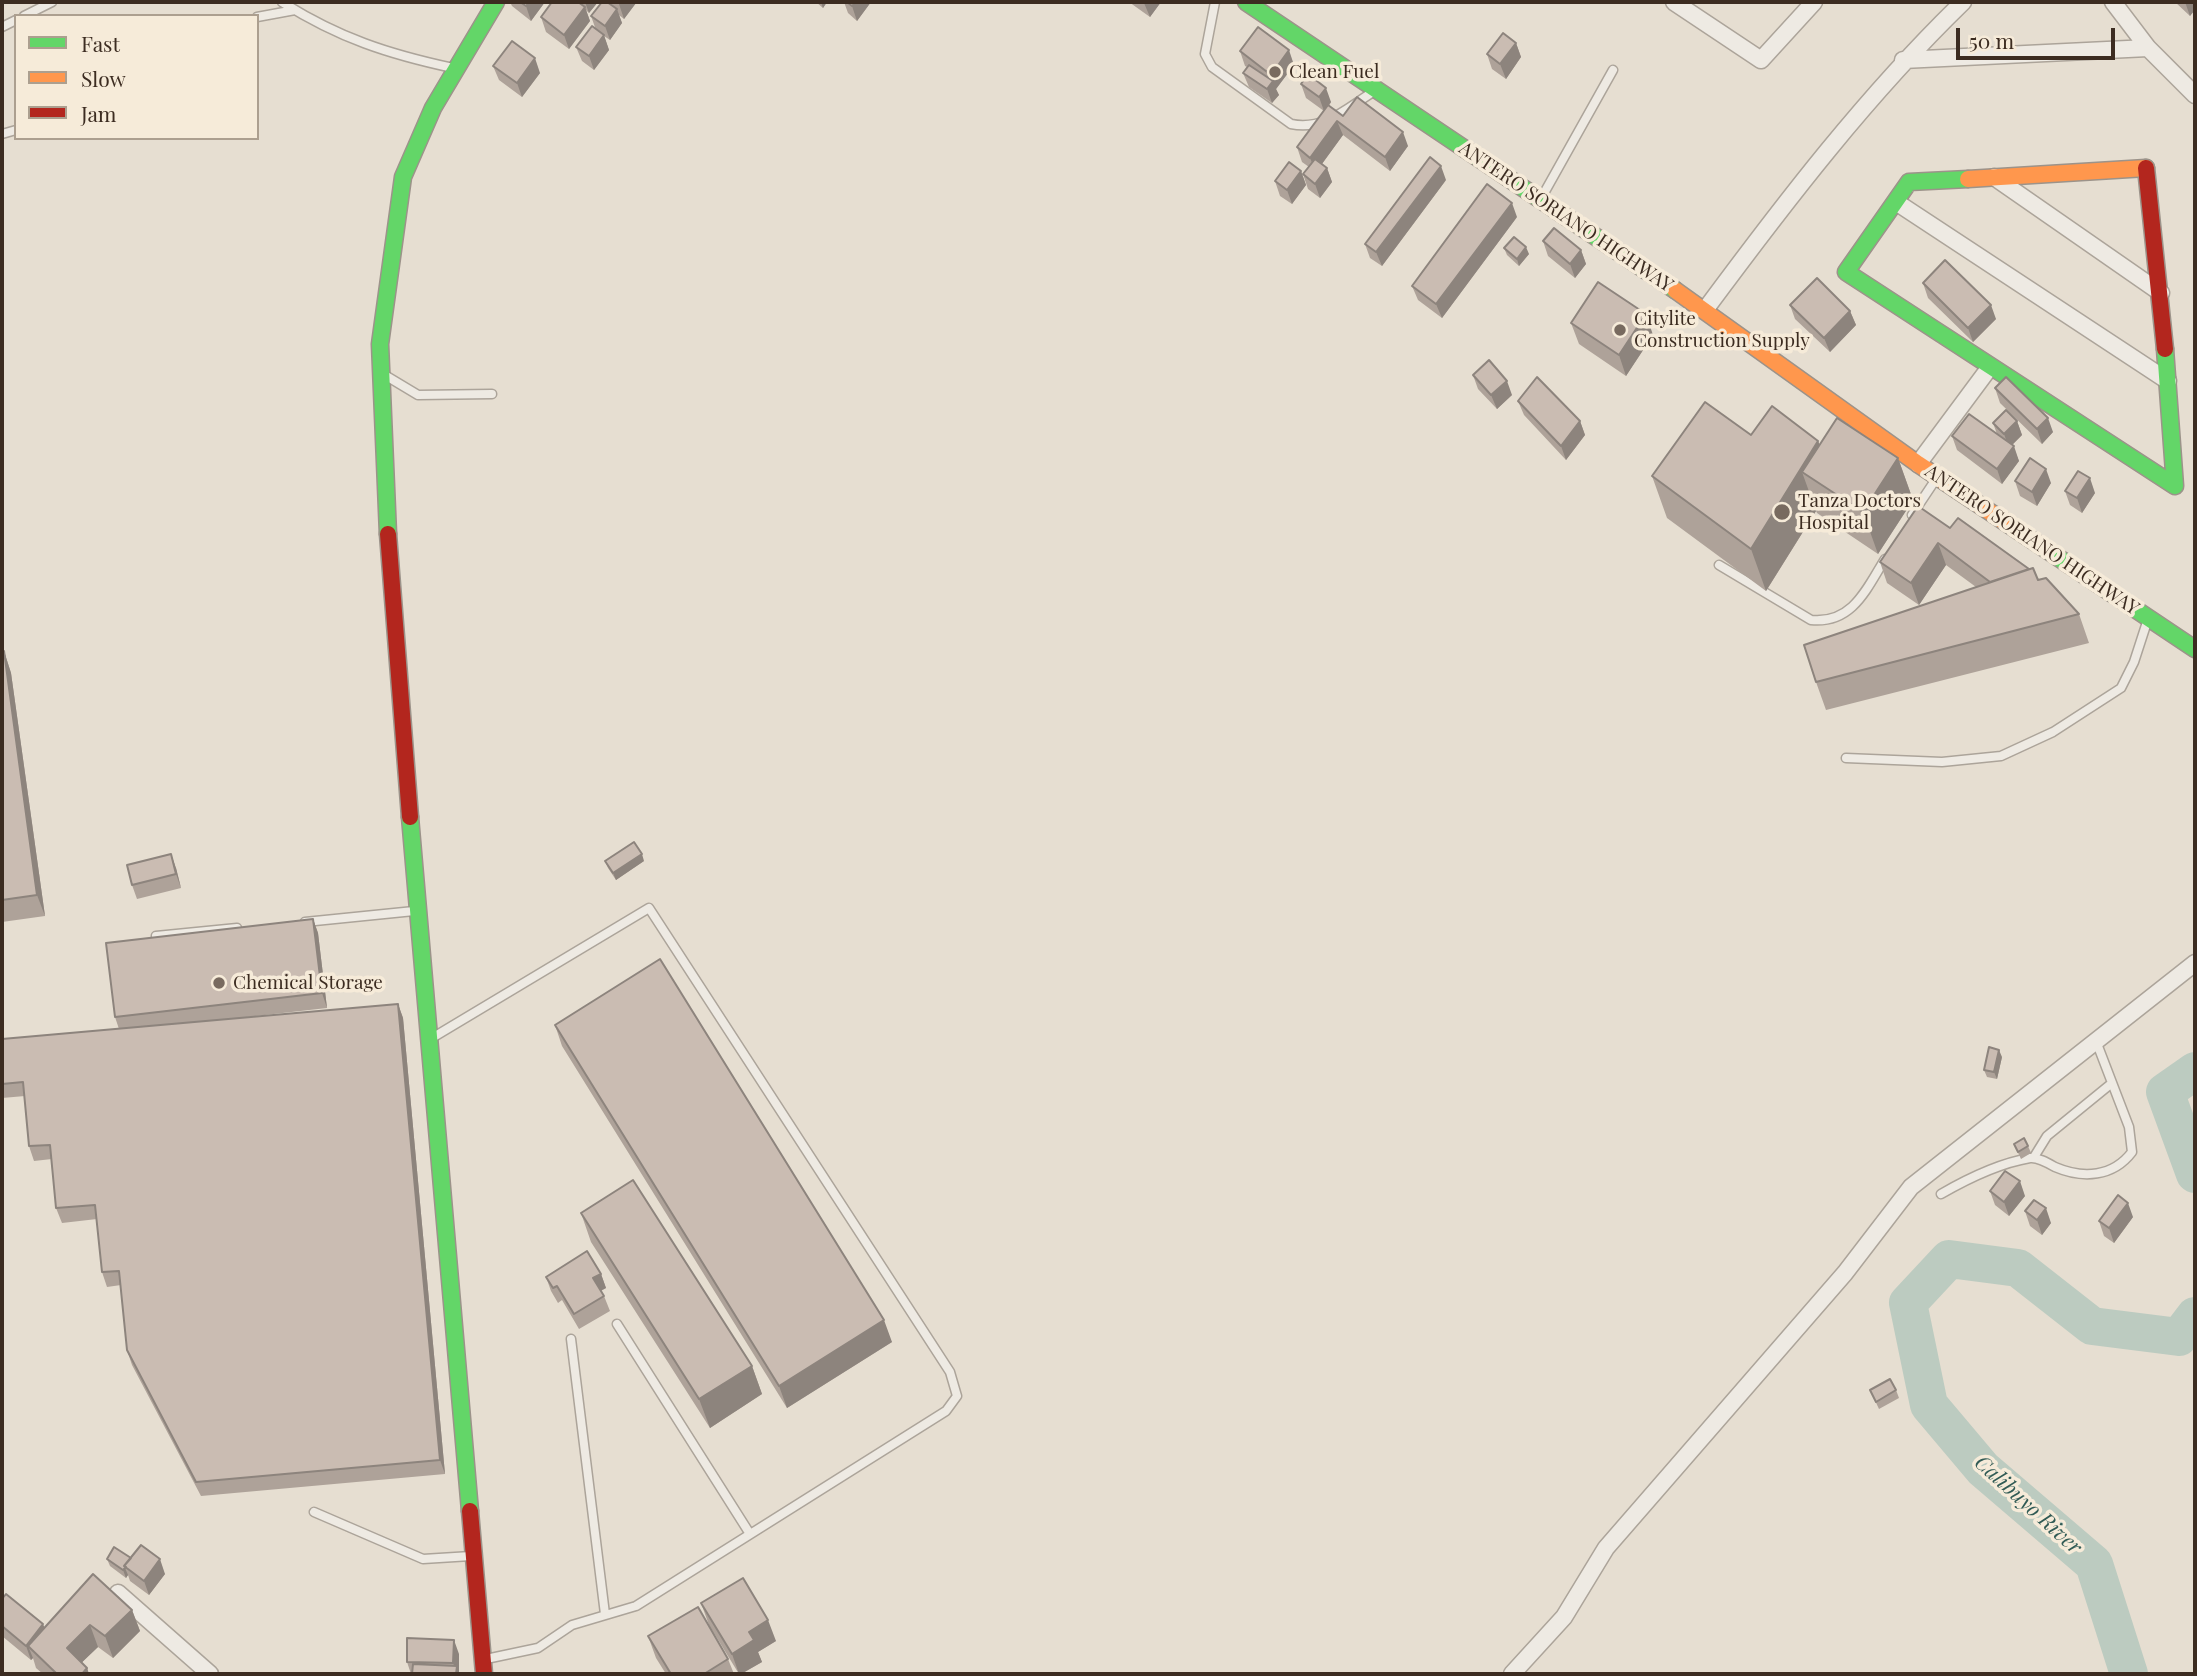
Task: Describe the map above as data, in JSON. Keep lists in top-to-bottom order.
{
  "streets": {
    "street": ["ANTERO SORIANO HIGHWAY"]
  },
  "water": ["Calibuyo River"],
  "places": [
    "Clean Fuel",
    "Citylite Construction Supply",
    "Tanza Doctors Hospital",
    "Chemical Storage"
  ],
  "legend": ["Fast", "Slow", "Jam"],
  "scale_bar": "50 m"
}
